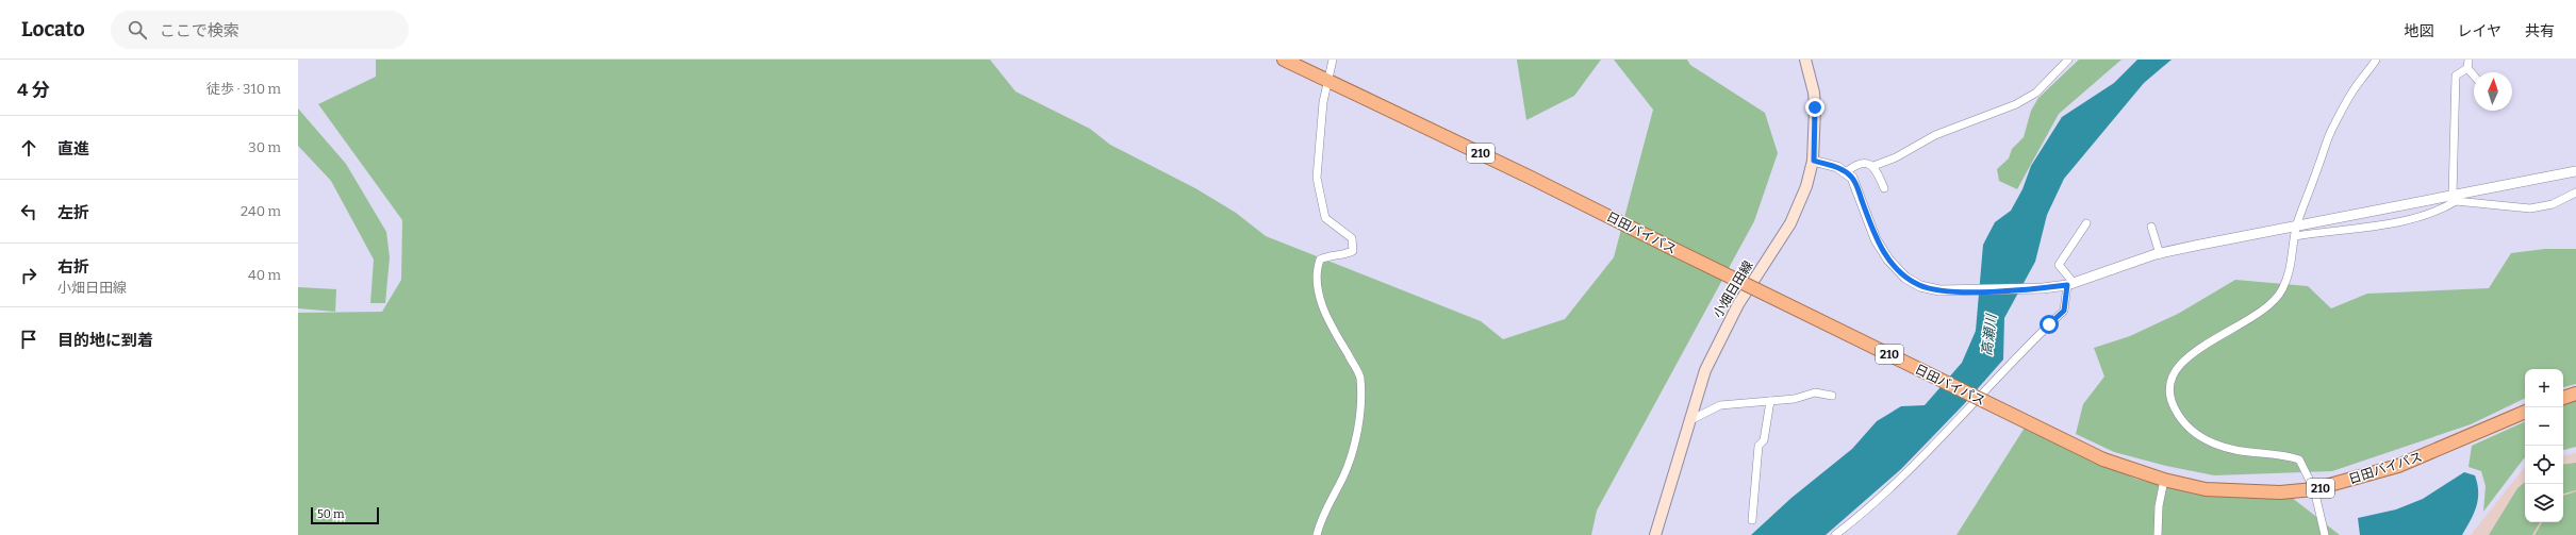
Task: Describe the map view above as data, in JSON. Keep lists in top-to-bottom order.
{
  "streets": {
    "highway": ["210", "日田バイパス"],
    "main road": ["小畑日田線"]
  },
  "water": ["高瀬川"],
  "scale_bar": "50 m",
  "north": "top",
  "page": {
    "header": "Locato",
    "search": "ここで検索",
    "nav": ["地図", "レイヤ", "共有"],
    "heading": ["4 分", "徒歩 · 310 m"],
    "list": [
      ["直進", "30 m"],
      ["左折", "240 m"],
      ["右折", "小畑日田線", "40 m"],
      "目的地に到着"
    ],
    "map_buttons": ["+", "−"],
    "scale": "50 m"
  }
}
